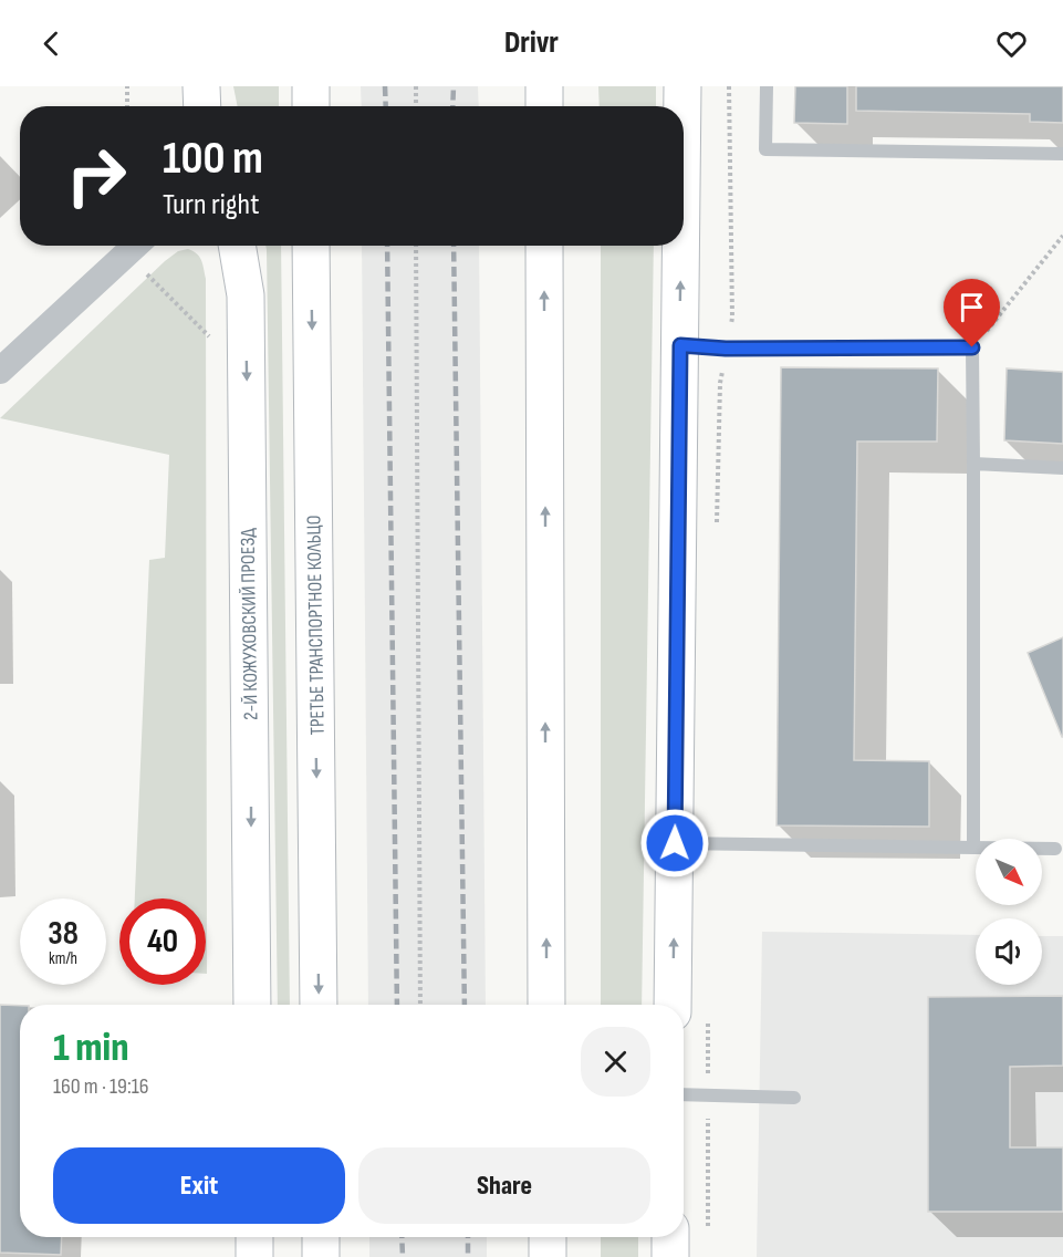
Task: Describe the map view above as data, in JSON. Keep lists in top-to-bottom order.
{
  "streets": {
    "street": ["2-Й КОЖУХОВСКИЙ ПРОЕЗД", "ТРЕТЬЕ ТРАНСПОРТНОЕ КОЛЬЦО"]
  },
  "north": "bottom right",
  "page": {
    "header": "Drivr",
    "turn": ["100 m", "Turn right"],
    "speed": "38 km/h",
    "limit": "40",
    "heading": ["1 min", "160 m · 19:16"],
    "buttons": ["Exit", "Share"]
  }
}
